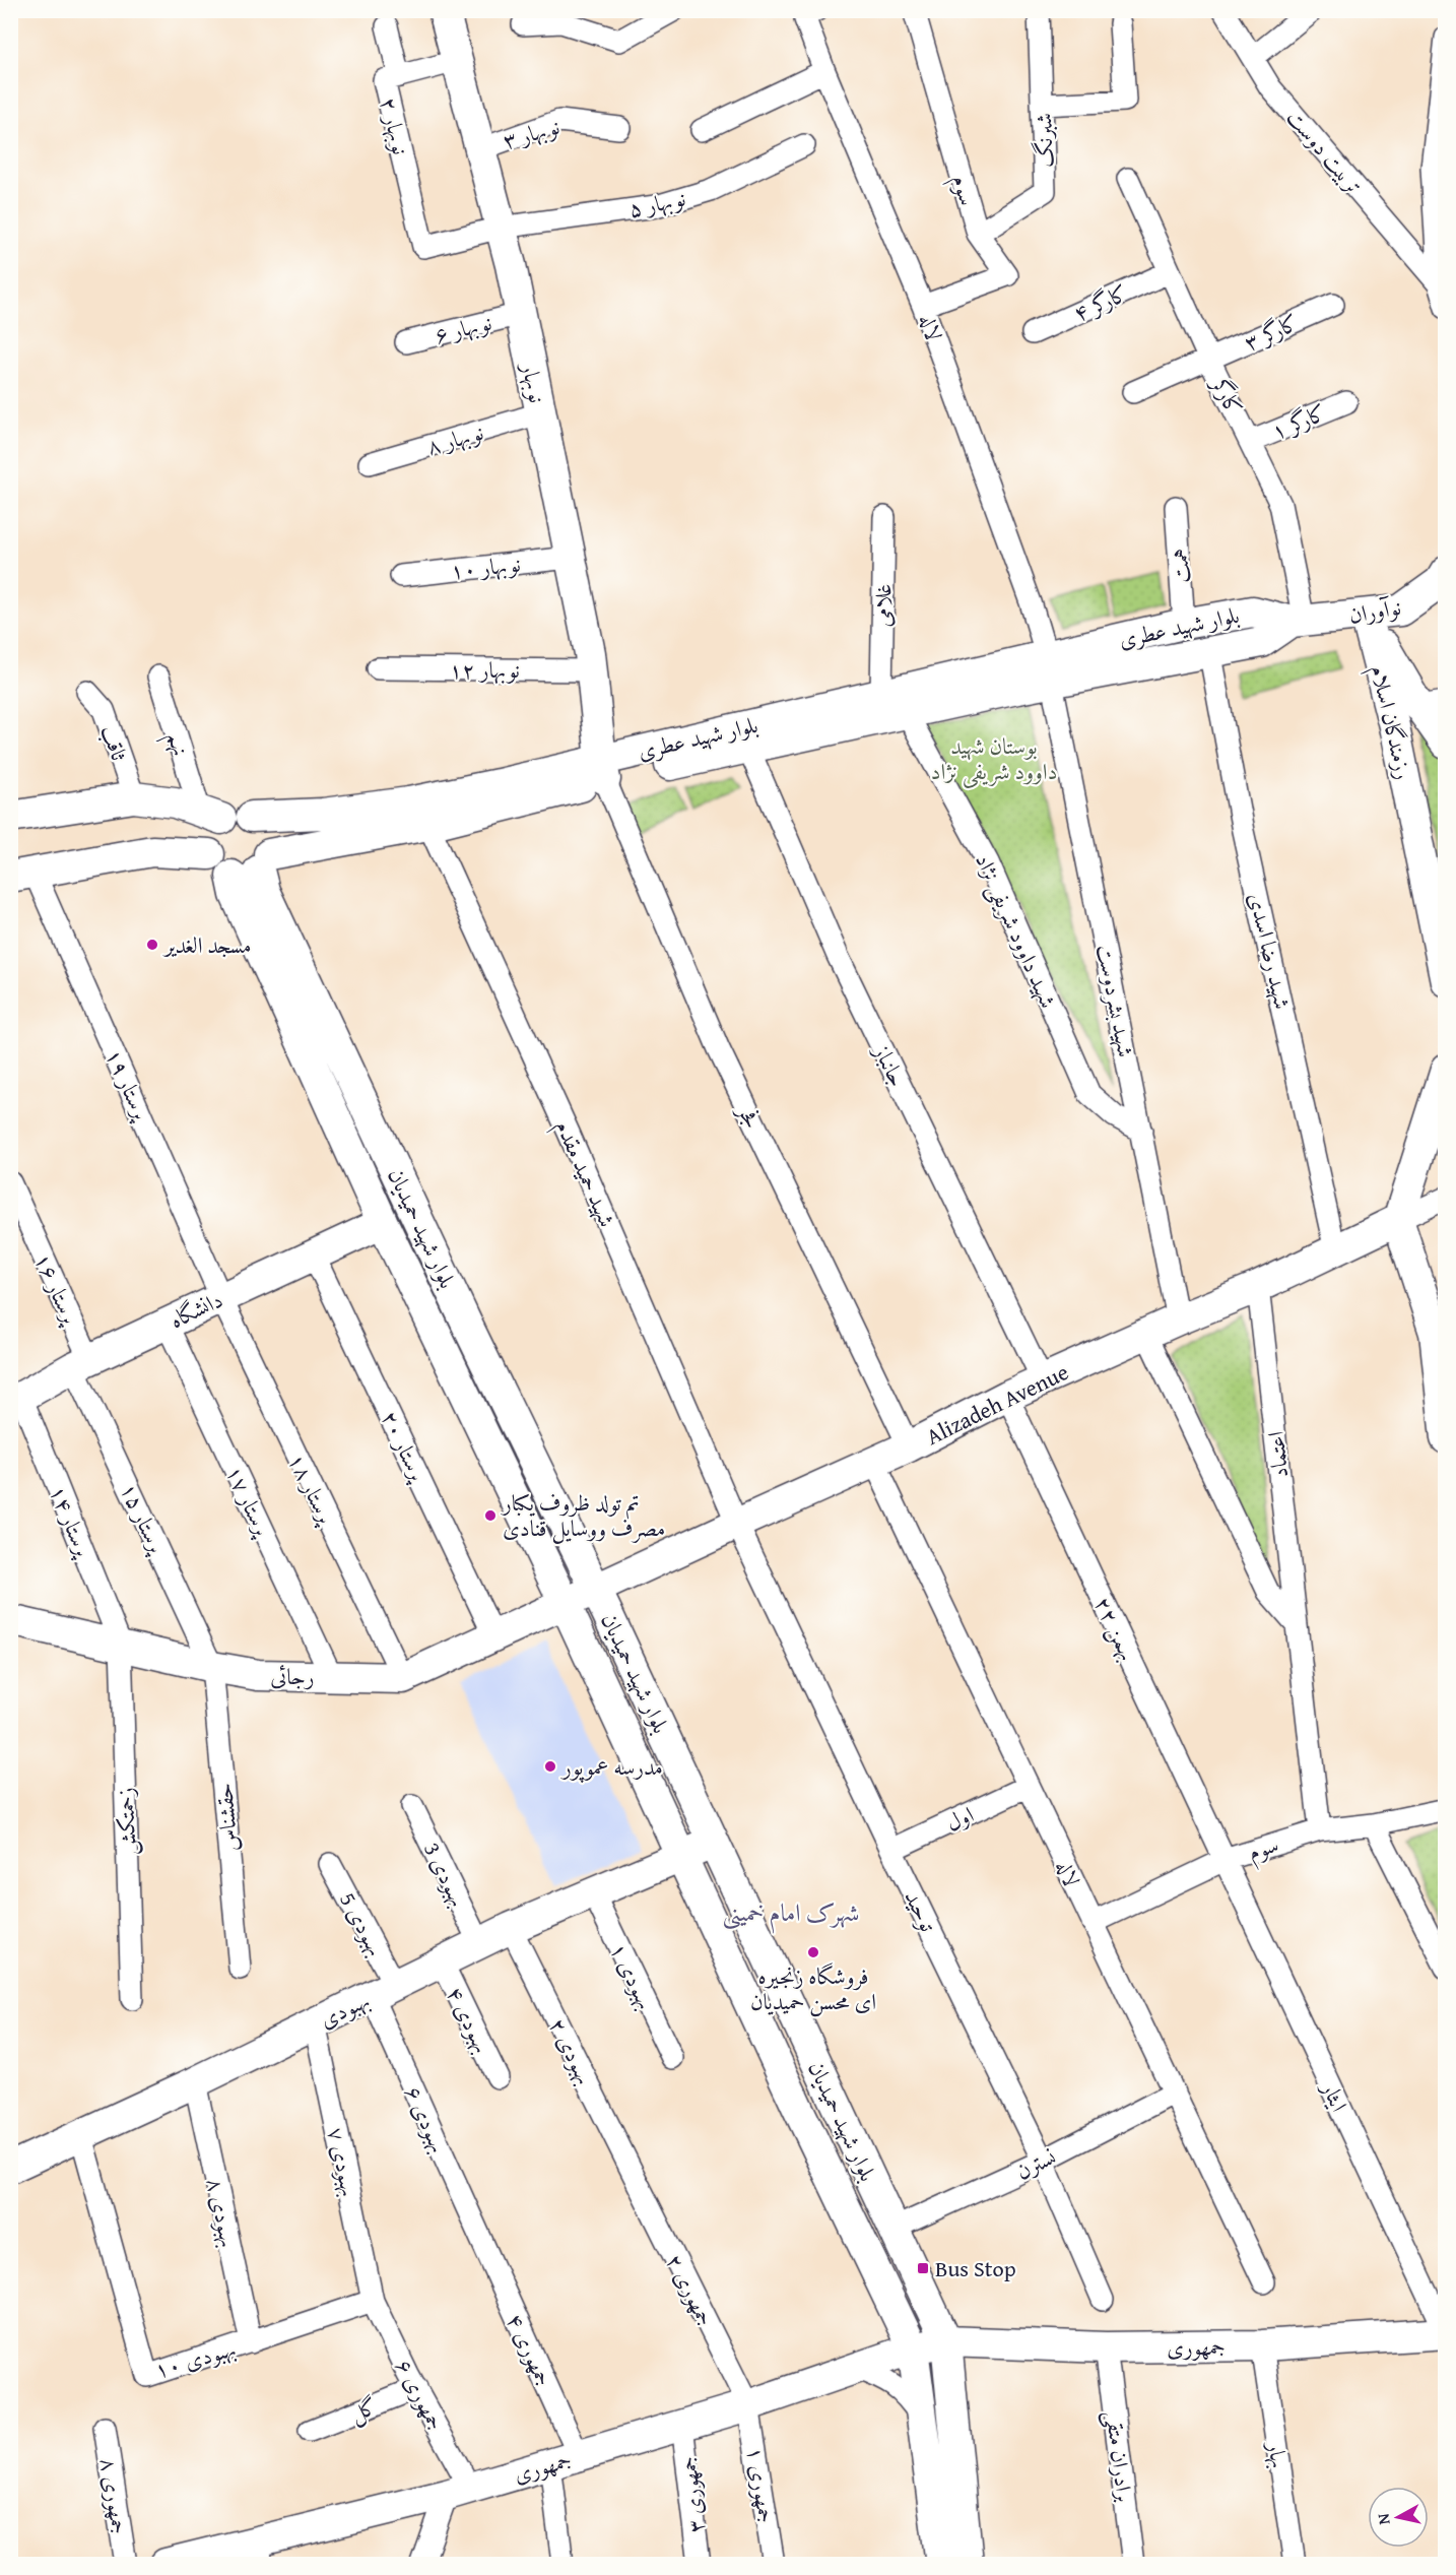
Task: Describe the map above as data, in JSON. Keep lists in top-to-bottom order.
{
  "streets": {
    "street": [
      "نوبهار ۲",
      "نوبهار ۳",
      "شبرنگ",
      "تربیت دوست",
      "سوم",
      "نوبهار ۵",
      "کارگر ۴",
      "لاله",
      "نوبهار ۶",
      "کارگر ۳",
      "نوبهار",
      "کارگر",
      "کارگر ۱",
      "نوبهار ۸",
      "همت",
      "نوبهار ۱۰",
      "غلامی",
      "نوآوران",
      "بلوار شهید عطری",
      "نوبهار ۱۲",
      "رزمندگان اسلام",
      "ثاقب",
      "نهم",
      "شهید داوود شریفی نژاد",
      "شهید رضا اسدی",
      "شهید بشردوست",
      "جانباز",
      "پرستار ۱۹",
      "فجر",
      "شهید حمید مقدم",
      "بلوار شهید حمیدیان",
      "پرستار ۱۶",
      "دانشگاه",
      "Alizadeh Avenue",
      "پرستار ۲۰",
      "اعتماد",
      "پرستار ۱۸",
      "پرستار ۱۷",
      "پرستار ۱۵",
      "پرستار ۱۴",
      "۲۲ بهمن",
      "رجائی",
      "حقشناس",
      "اول",
      "زحمتکش",
      "بهبودی 3",
      "توحید",
      "بهبودی 5",
      "بهبودی ۱",
      "بهبودی",
      "بهبودی ۴",
      "بهبودی ۲",
      "ایثار",
      "بهبودی ۶",
      "بهبودی ۷",
      "نسترن",
      "بهبودی ۸",
      "جمهوری ۲",
      "جمهوری",
      "جمهوری ۴",
      "بهبودی ۱۰",
      "جمهوری ۶",
      "گل",
      "بهار",
      "برادران متقی",
      "جمهوری ۱",
      "جمهوری ۳",
      "جمهوری ۸"
    ]
  },
  "crossings": [
    ["نوبهار ۲", "نوبهار ۵"],
    ["نوبهار ۲", "نوبهار"],
    ["نوبهار ۳", "نوبهار"],
    ["شبرنگ", "سوم"],
    ["سوم", "لاله"],
    ["سوم", "اعتماد"],
    ["سوم", "۲۲ بهمن"],
    ["سوم", "ایثار"],
    ["نوبهار ۵", "نوبهار"],
    ["کارگر ۴", "کارگر"],
    ["لاله", "بلوار شهید عطری"],
    ["لاله", "شهید بشردوست"],
    ["لاله", "Alizadeh Avenue"],
    ["لاله", "اول"],
    ["لاله", "نسترن"],
    ["نوبهار ۶", "نوبهار"],
    ["کارگر ۳", "کارگر"],
    ["نوبهار", "نوبهار ۸"],
    ["نوبهار", "نوبهار ۱۰"],
    ["نوبهار", "بلوار شهید عطری"],
    ["نوبهار", "نوبهار ۱۲"],
    ["نوبهار", "فجر"],
    ["کارگر", "کارگر ۱"],
    ["کارگر", "نوآوران"],
    ["کارگر", "بلوار شهید عطری"],
    ["همت", "بلوار شهید عطری"],
    ["غلامی", "بلوار شهید عطری"],
    ["نوآوران", "بلوار شهید عطری"],
    ["نوآوران", "رزمندگان اسلام"],
    ["بلوار شهید عطری", "نهم"],
    ["بلوار شهید عطری", "شهید داوود شریفی نژاد"],
    ["بلوار شهید عطری", "شهید رضا اسدی"],
    ["بلوار شهید عطری", "شهید بشردوست"],
    ["بلوار شهید عطری", "جانباز"],
    ["بلوار شهید عطری", "فجر"],
    ["بلوار شهید عطری", "شهید حمید مقدم"],
    ["بلوار شهید عطری", "بلوار شهید حمیدیان"],
    ["نهم", "بلوار شهید حمیدیان"],
    ["شهید داوود شریفی نژاد", "شهید بشردوست"],
    ["شهید رضا اسدی", "Alizadeh Avenue"],
    ["شهید بشردوست", "Alizadeh Avenue"],
    ["جانباز", "Alizadeh Avenue"],
    ["پرستار ۱۹", "دانشگاه"],
    ["پرستار ۱۹", "پرستار ۱۸"],
    ["فجر", "Alizadeh Avenue"],
    ["شهید حمید مقدم", "Alizadeh Avenue"],
    ["شهید حمید مقدم", "توحید"],
    ["بلوار شهید حمیدیان", "دانشگاه"],
    ["بلوار شهید حمیدیان", "Alizadeh Avenue"],
    ["بلوار شهید حمیدیان", "رجائی"],
    ["بلوار شهید حمیدیان", "بهبودی"],
    ["بلوار شهید حمیدیان", "نسترن"],
    ["بلوار شهید حمیدیان", "جمهوری"],
    ["پرستار ۱۶", "دانشگاه"],
    ["پرستار ۱۶", "پرستار ۱۵"],
    ["دانشگاه", "پرستار ۲۰"],
    ["دانشگاه", "پرستار ۱۸"],
    ["دانشگاه", "پرستار ۱۷"],
    ["دانشگاه", "پرستار ۱۵"],
    ["دانشگاه", "پرستار ۱۴"],
    ["Alizadeh Avenue", "اعتماد"],
    ["Alizadeh Avenue", "۲۲ بهمن"],
    ["Alizadeh Avenue", "رجائی"],
    ["Alizadeh Avenue", "توحید"],
    ["پرستار ۲۰", "رجائی"],
    ["پرستار ۱۸", "رجائی"],
    ["پرستار ۱۷", "رجائی"],
    ["پرستار ۱۵", "رجائی"],
    ["پرستار ۱۵", "حقشناس"],
    ["پرستار ۱۴", "رجائی"],
    ["پرستار ۱۴", "زحمتکش"],
    ["۲۲ بهمن", "ایثار"],
    ["رجائی", "حقشناس"],
    ["رجائی", "زحمتکش"],
    ["اول", "توحید"],
    ["بهبودی 3", "بهبودی"],
    ["توحید", "نسترن"],
    ["بهبودی 5", "بهبودی"],
    ["بهبودی 5", "بهبودی ۶"],
    ["بهبودی ۱", "بهبودی"],
    ["بهبودی", "بهبودی ۴"],
    ["بهبودی", "بهبودی ۲"],
    ["بهبودی", "بهبودی ۶"],
    ["بهبودی", "بهبودی ۷"],
    ["بهبودی", "بهبودی ۸"],
    ["بهبودی", "بهبودی ۱۰"],
    ["بهبودی ۲", "جمهوری ۲"],
    ["ایثار", "جمهوری"],
    ["بهبودی ۶", "جمهوری ۴"],
    ["بهبودی ۷", "بهبودی ۱۰"],
    ["بهبودی ۷", "جمهوری ۶"],
    ["بهبودی ۸", "بهبودی ۱۰"],
    ["جمهوری ۲", "جمهوری"],
    ["جمهوری ۲", "جمهوری ۱"],
    ["جمهوری", "جمهوری ۴"],
    ["جمهوری", "جمهوری ۶"],
    ["جمهوری", "بهار"],
    ["جمهوری", "برادران متقی"],
    ["جمهوری", "جمهوری ۱"],
    ["جمهوری", "جمهوری ۳"],
    ["بهبودی ۱۰", "جمهوری ۶"],
    ["جمهوری ۶", "گل"]
  ],
  "districts": ["شهرک امام خمینی"],
  "parks": ["بوستان شهید داوود شریفی نژاد"],
  "places": {
    "other": [
      "مسجد الغدیر",
      "تم تولد ظروف یکبار مصرف ووسایل قنادی",
      "مدرسه عموپور",
      "فروشگاه زنجیره ای محسن حمیدیان"
    ],
    "transit": ["Bus Stop"]
  },
  "north": "left"
}
